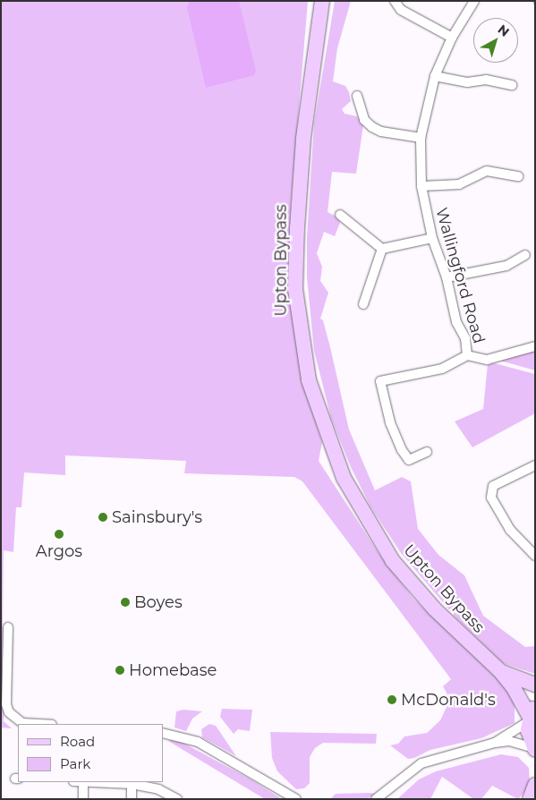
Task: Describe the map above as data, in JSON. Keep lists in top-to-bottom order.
{
  "streets": {
    "main road": ["Upton Bypass"],
    "street": ["Wallingford Road"]
  },
  "places": [
    "Sainsbury's",
    "Argos",
    "Boyes",
    "Homebase",
    "McDonald's"
  ],
  "legend": ["Road", "Park"],
  "north": "top right"
}
